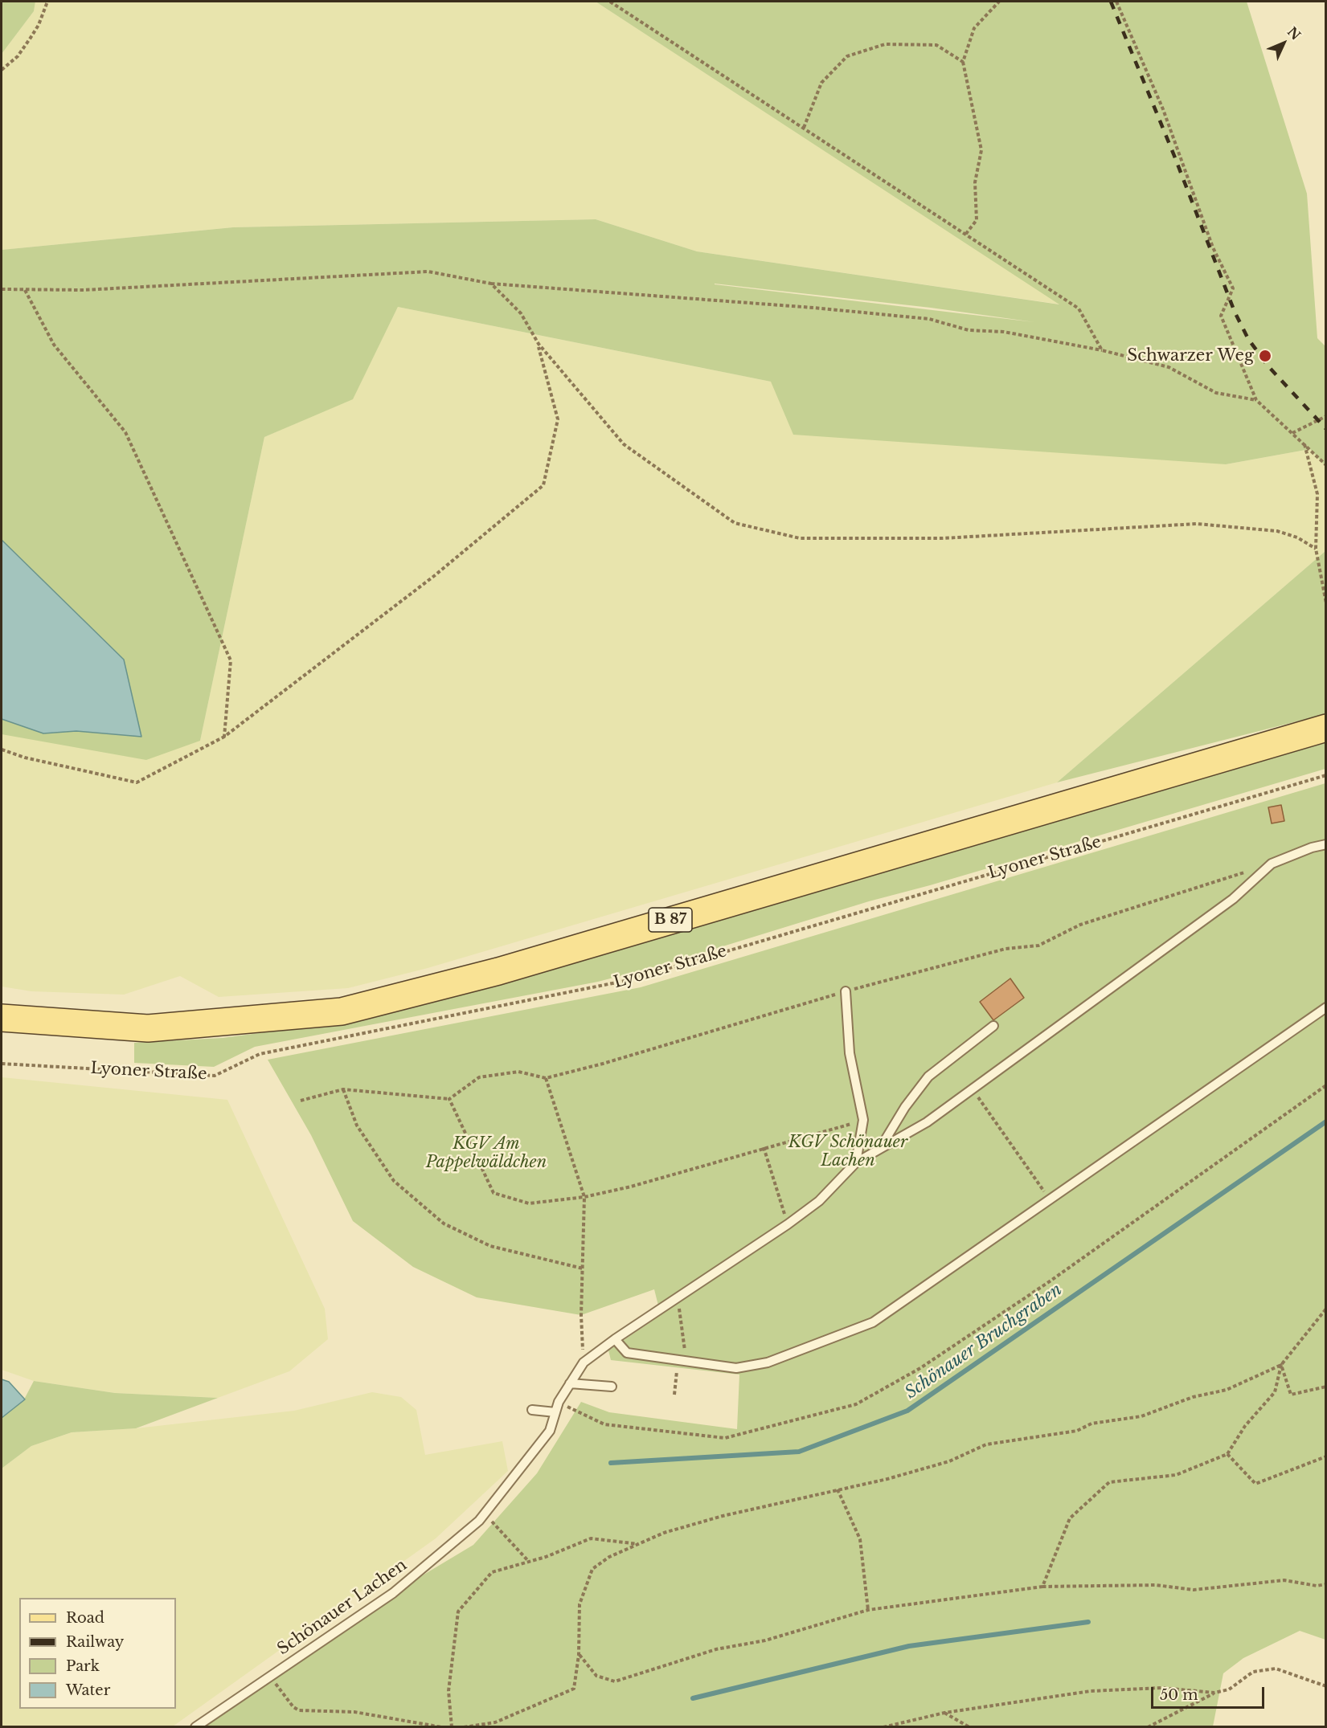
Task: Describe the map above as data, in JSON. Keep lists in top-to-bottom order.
{
  "streets": {
    "main road": ["B 87"],
    "lane": ["Schönauer Lachen"],
    "path": ["Lyoner Straße"]
  },
  "water": ["Schönauer Bruchgraben"],
  "parks": ["KGV Schönauer Lachen", "KGV Am Pappelwäldchen"],
  "places": ["Schwarzer Weg"],
  "legend": [
    "Road",
    "Railway",
    "Park",
    "Water"
  ],
  "scale_bar": "50 m",
  "north": "top right"
}
